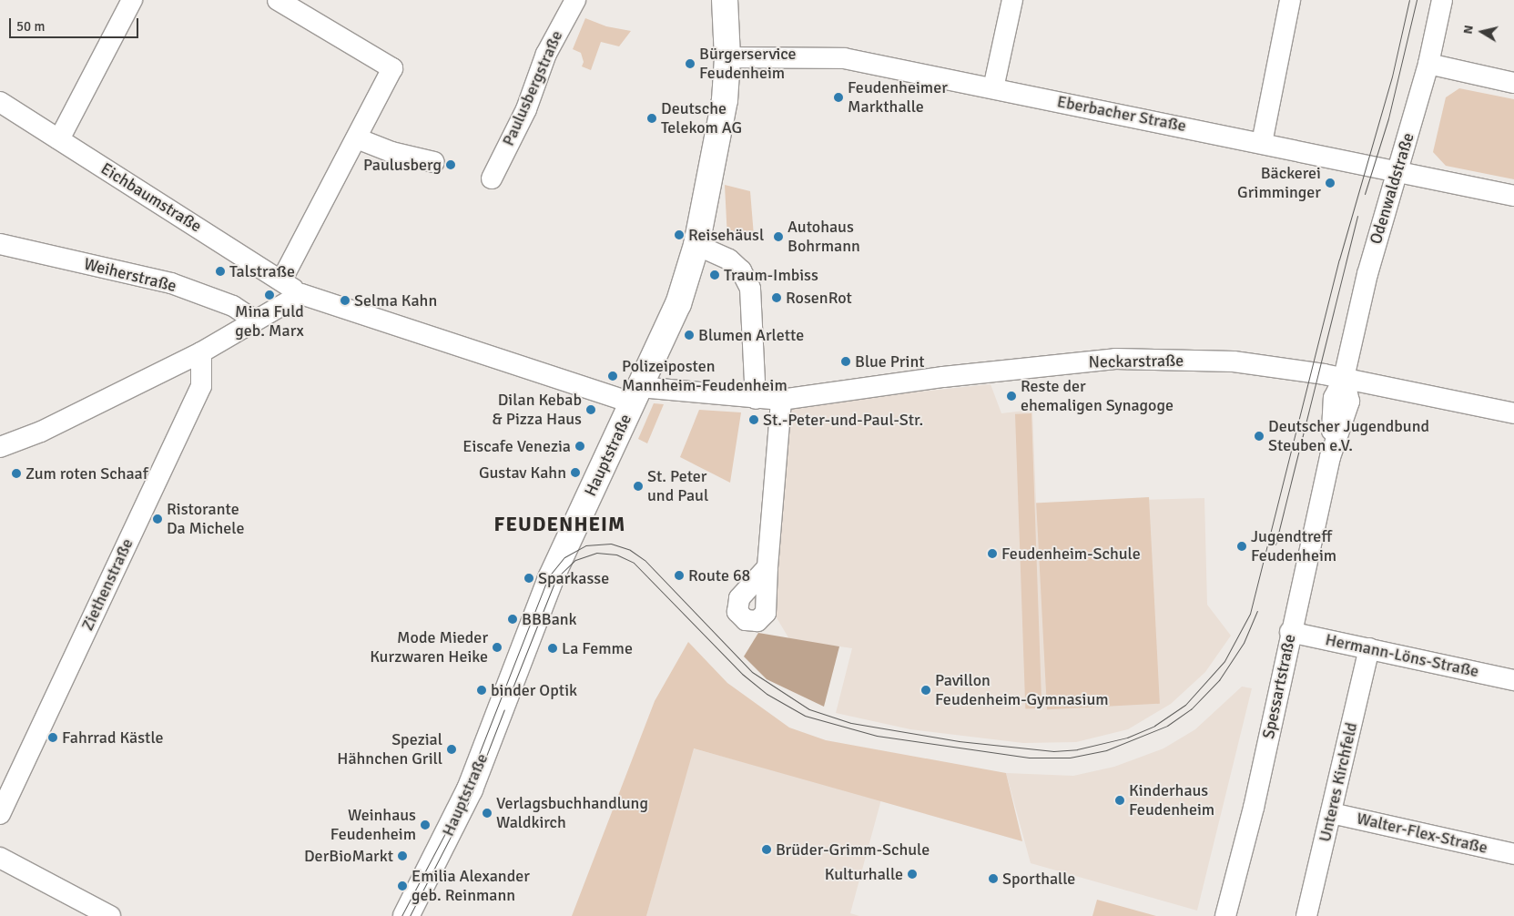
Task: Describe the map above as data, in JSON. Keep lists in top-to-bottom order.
{
  "streets": {
    "street": [
      "Paulusbergstraße",
      "Eberbacher Straße",
      "Odenwaldstraße",
      "Eichbaumstraße",
      "Weiherstraße",
      "Neckarstraße",
      "Hauptstraße",
      "Ziethenstraße",
      "Hermann-Löns-Straße",
      "Spessartstraße",
      "Unteres Kirchfeld",
      "Walter-Flex-Straße"
    ]
  },
  "crossings": [
    ["Eberbacher Straße", "Odenwaldstraße"],
    ["Eberbacher Straße", "Hauptstraße"],
    ["Odenwaldstraße", "Neckarstraße"],
    ["Odenwaldstraße", "Spessartstraße"],
    ["Neckarstraße", "Hauptstraße"],
    ["Neckarstraße", "Spessartstraße"],
    ["Hermann-Löns-Straße", "Spessartstraße"],
    ["Hermann-Löns-Straße", "Unteres Kirchfeld"],
    ["Unteres Kirchfeld", "Walter-Flex-Straße"]
  ],
  "districts": ["FEUDENHEIM"],
  "places": [
    "Bürgerservice Feudenheim",
    "Feudenheimer Markthalle",
    "Deutsche Telekom AG",
    "Paulusberg",
    "Bäckerei Grimminger",
    "Reisehäusl",
    "Autohaus Bohrmann",
    "Talstraße",
    "Traum-Imbiss",
    "Mina Fuld geb. Marx",
    "RosenRot",
    "Selma Kahn",
    "Blumen Arlette",
    "Blue Print",
    "Polizeiposten Mannheim-Feudenheim",
    "Reste der ehemaligen Synagoge",
    "Dilan Kebab & Pizza Haus",
    "St.-Peter-und-Paul-Str.",
    "Deutscher Jugendbund Steuben e.V.",
    "Eiscafe Venezia",
    "Gustav Kahn",
    "Zum roten Schaaf",
    "St. Peter und Paul",
    "Ristorante Da Michele",
    "Jugendtreff Feudenheim",
    "Feudenheim-Schule",
    "Route 68",
    "Sparkasse",
    "BBBank",
    "Mode Mieder Kurzwaren Heike",
    "La Femme",
    "binder Optik",
    "Pavillon Feudenheim-Gymnasium",
    "Fahrrad Kästle",
    "Spezial Hähnchen Grill",
    "Kinderhaus Feudenheim",
    "Verlagsbuchhandlung Waldkirch",
    "Weinhaus Feudenheim",
    "Brüder-Grimm-Schule",
    "DerBioMarkt",
    "Kulturhalle",
    "Sporthalle",
    "Emilia Alexander geb. Reinmann"
  ],
  "scale_bar": "50 m",
  "north": "left"
}
